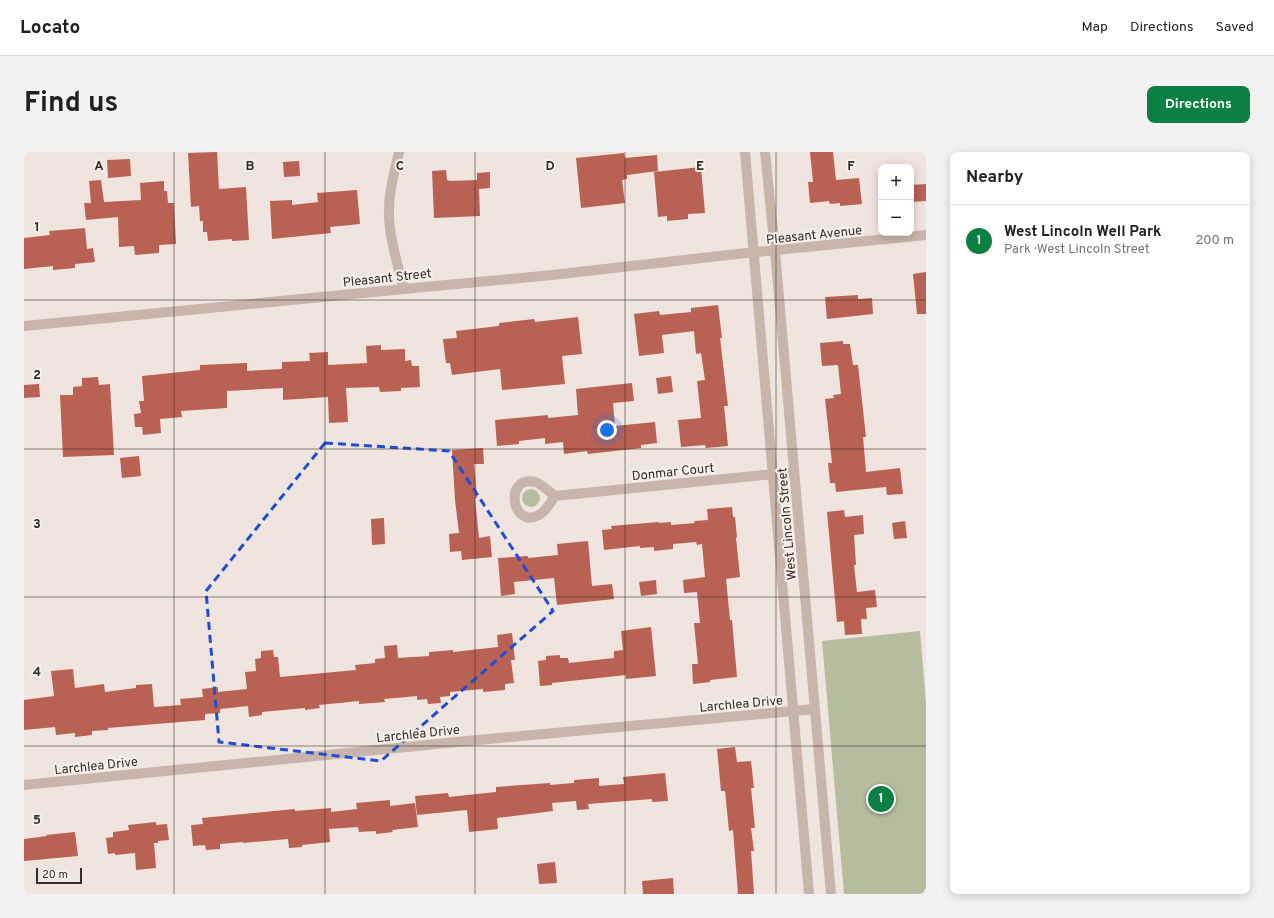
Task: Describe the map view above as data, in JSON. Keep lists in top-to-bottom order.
{
  "streets": {
    "street": [
      "Pleasant Avenue",
      "Pleasant Street",
      "Donmar Court",
      "West Lincoln Street",
      "Larchlea Drive"
    ]
  },
  "crossings": [
    ["Pleasant Avenue", "Pleasant Street"],
    ["Pleasant Avenue", "West Lincoln Street"],
    ["Pleasant Street", "West Lincoln Street"],
    ["Donmar Court", "West Lincoln Street"],
    ["West Lincoln Street", "Larchlea Drive"]
  ],
  "scale_bar": "20 m",
  "page": {
    "header": "Locato",
    "nav": ["Map", "Directions", "Saved"],
    "title": "Find us",
    "buttons": "Directions",
    "heading": "Nearby",
    "map_buttons": ["+", "−"],
    "list": [
      {
        "mark": "1",
        "name": "West Lincoln Well Park",
        "note": "Park · West Lincoln Street",
        "value": "200 m"
      }
    ],
    "pins": "1",
    "scale": "20 m"
  },
  "grid": {
    "columns": [
      "A",
      "B",
      "C",
      "D",
      "E",
      "F"
    ],
    "rows": [
      "1",
      "2",
      "3",
      "4",
      "5"
    ]
  }
}
